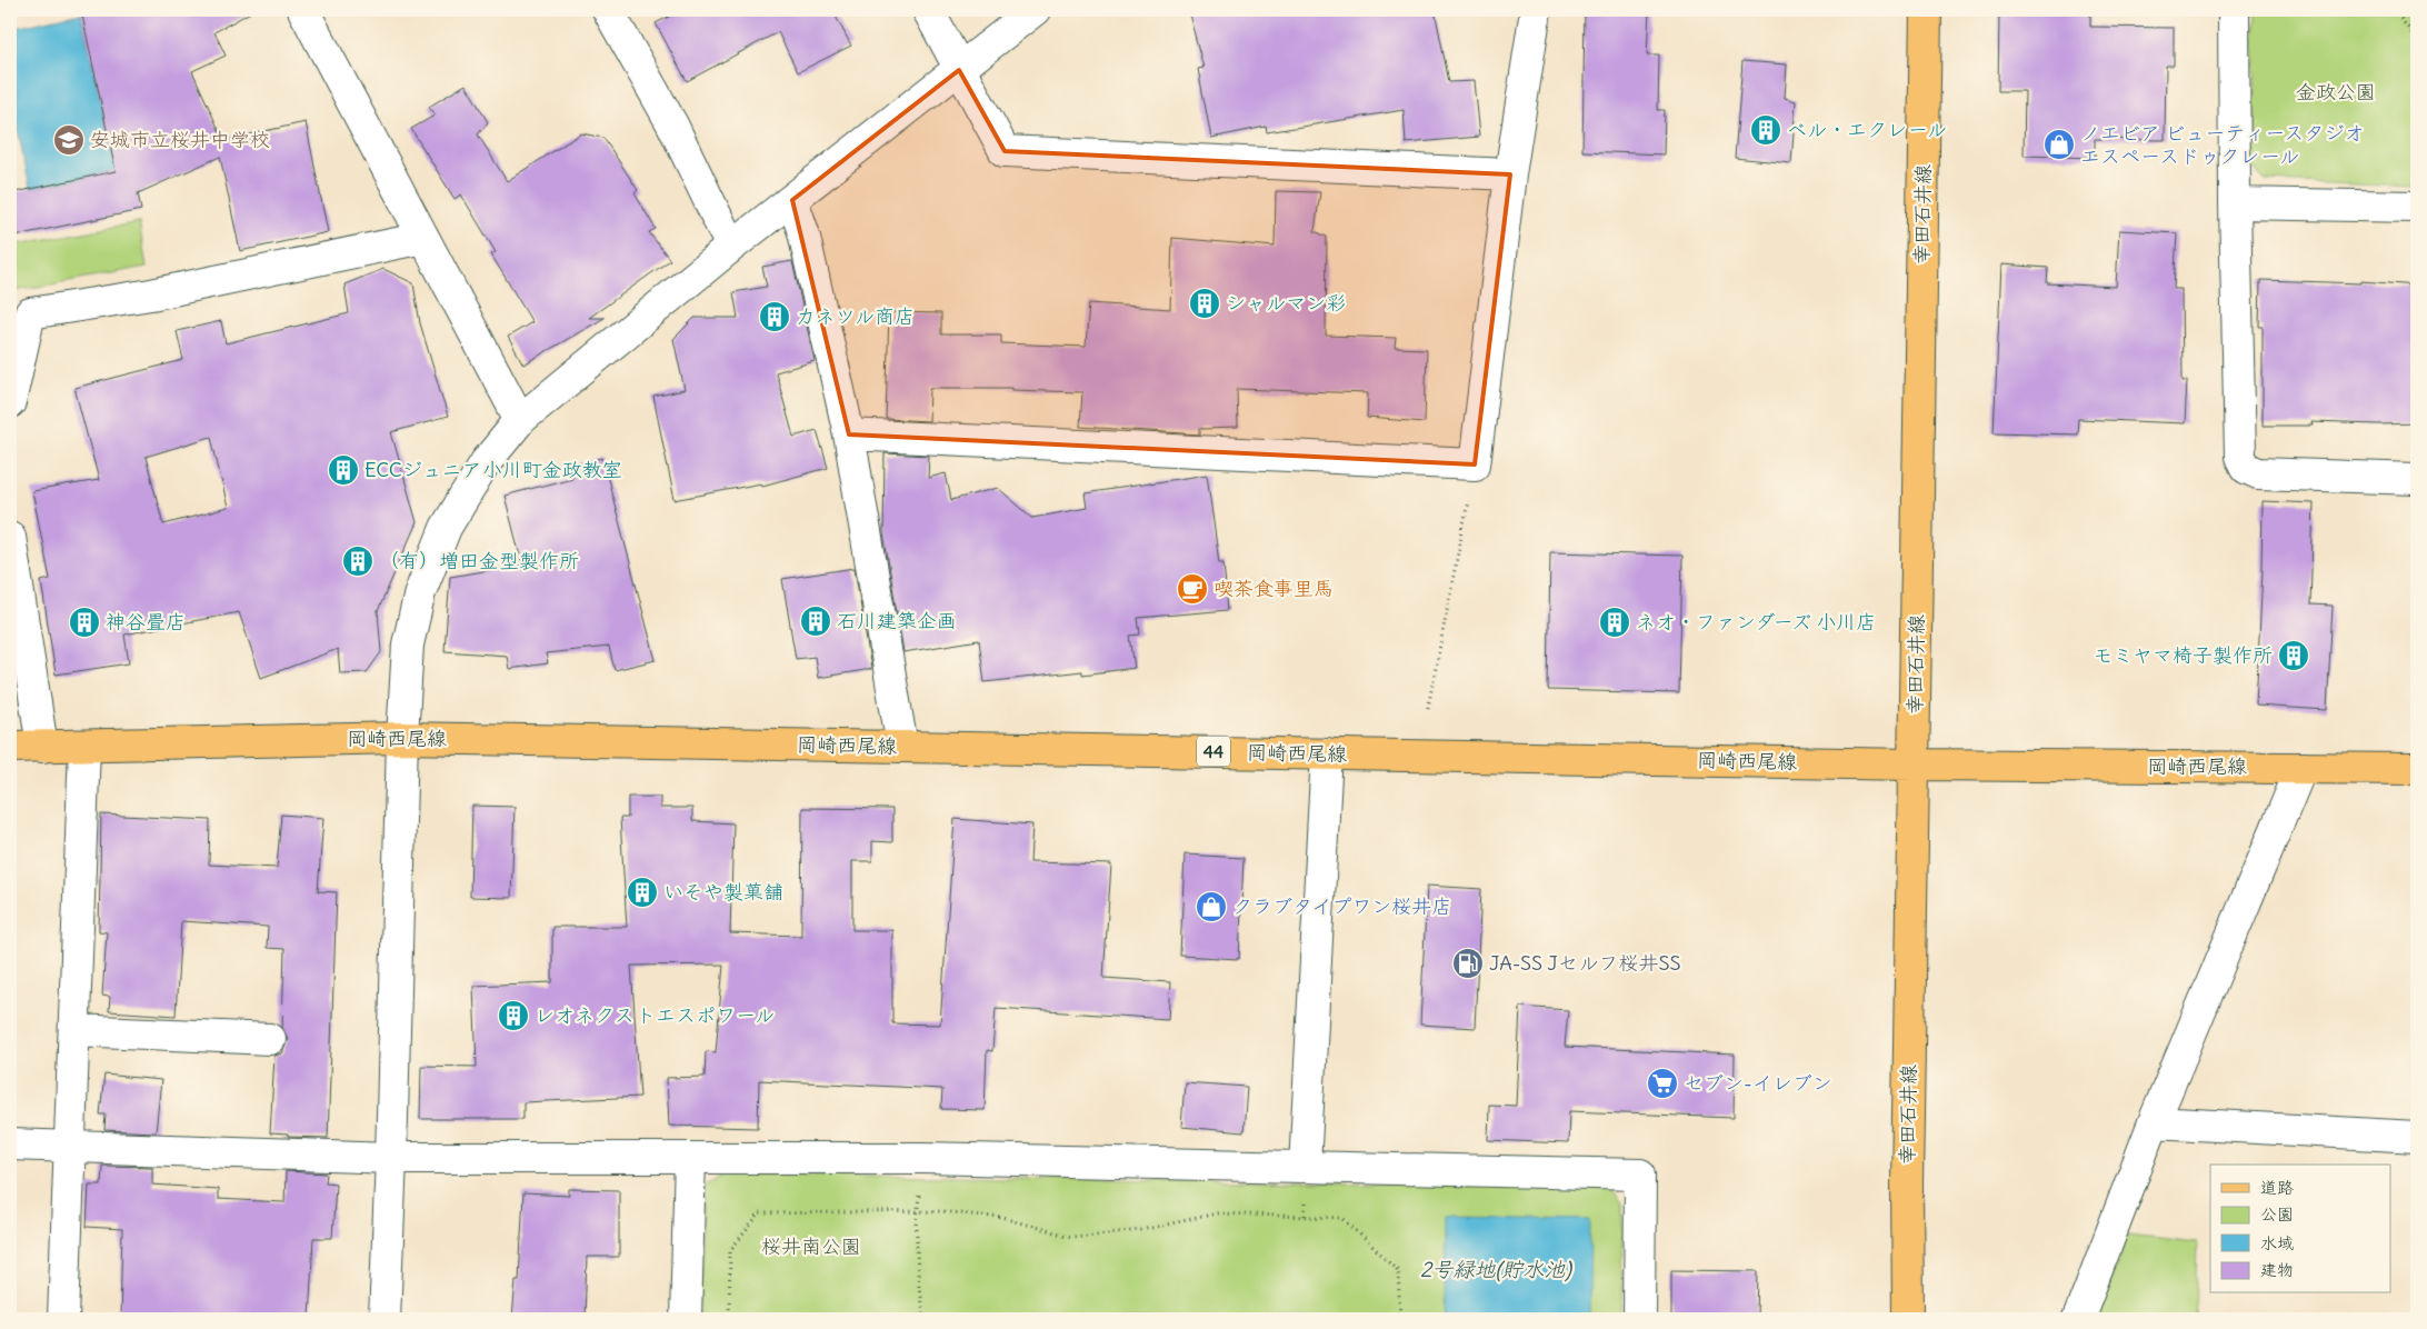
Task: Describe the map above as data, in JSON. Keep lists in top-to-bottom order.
{
  "streets": {
    "main road": ["幸田石井線", "岡崎西尾線", "44"]
  },
  "crossings": [
    ["幸田石井線", "岡崎西尾線"]
  ],
  "water": ["2号緑地(貯水池)"],
  "parks": ["金政公園", "桜井南公園"],
  "places": {
    "building": [
      "ベル・エクレール",
      "シャルマン彩",
      "カネツル商店",
      "ECCジュニア小川町金政教室",
      "（有）増田金型製作所",
      "石川建築企画",
      "神谷畳店",
      "ネオ・ファンダーズ 小川店",
      "モミヤマ椅子製作所",
      "いそや製菓舗",
      "レオネクストエスポワール"
    ],
    "school or university": ["安城市立桜井中学校"],
    "shop": ["ノエビア ビューティースタジオ エスペースドゥクレール", "クラブタイプワン桜井店"],
    "cafe": ["喫茶食事里馬"],
    "fuel station": ["JA-SS Jセルフ桜井SS"],
    "supermarket": ["セブン-イレブン"]
  },
  "legend": [
    "道路",
    "公園",
    "水域",
    "建物"
  ]
}
